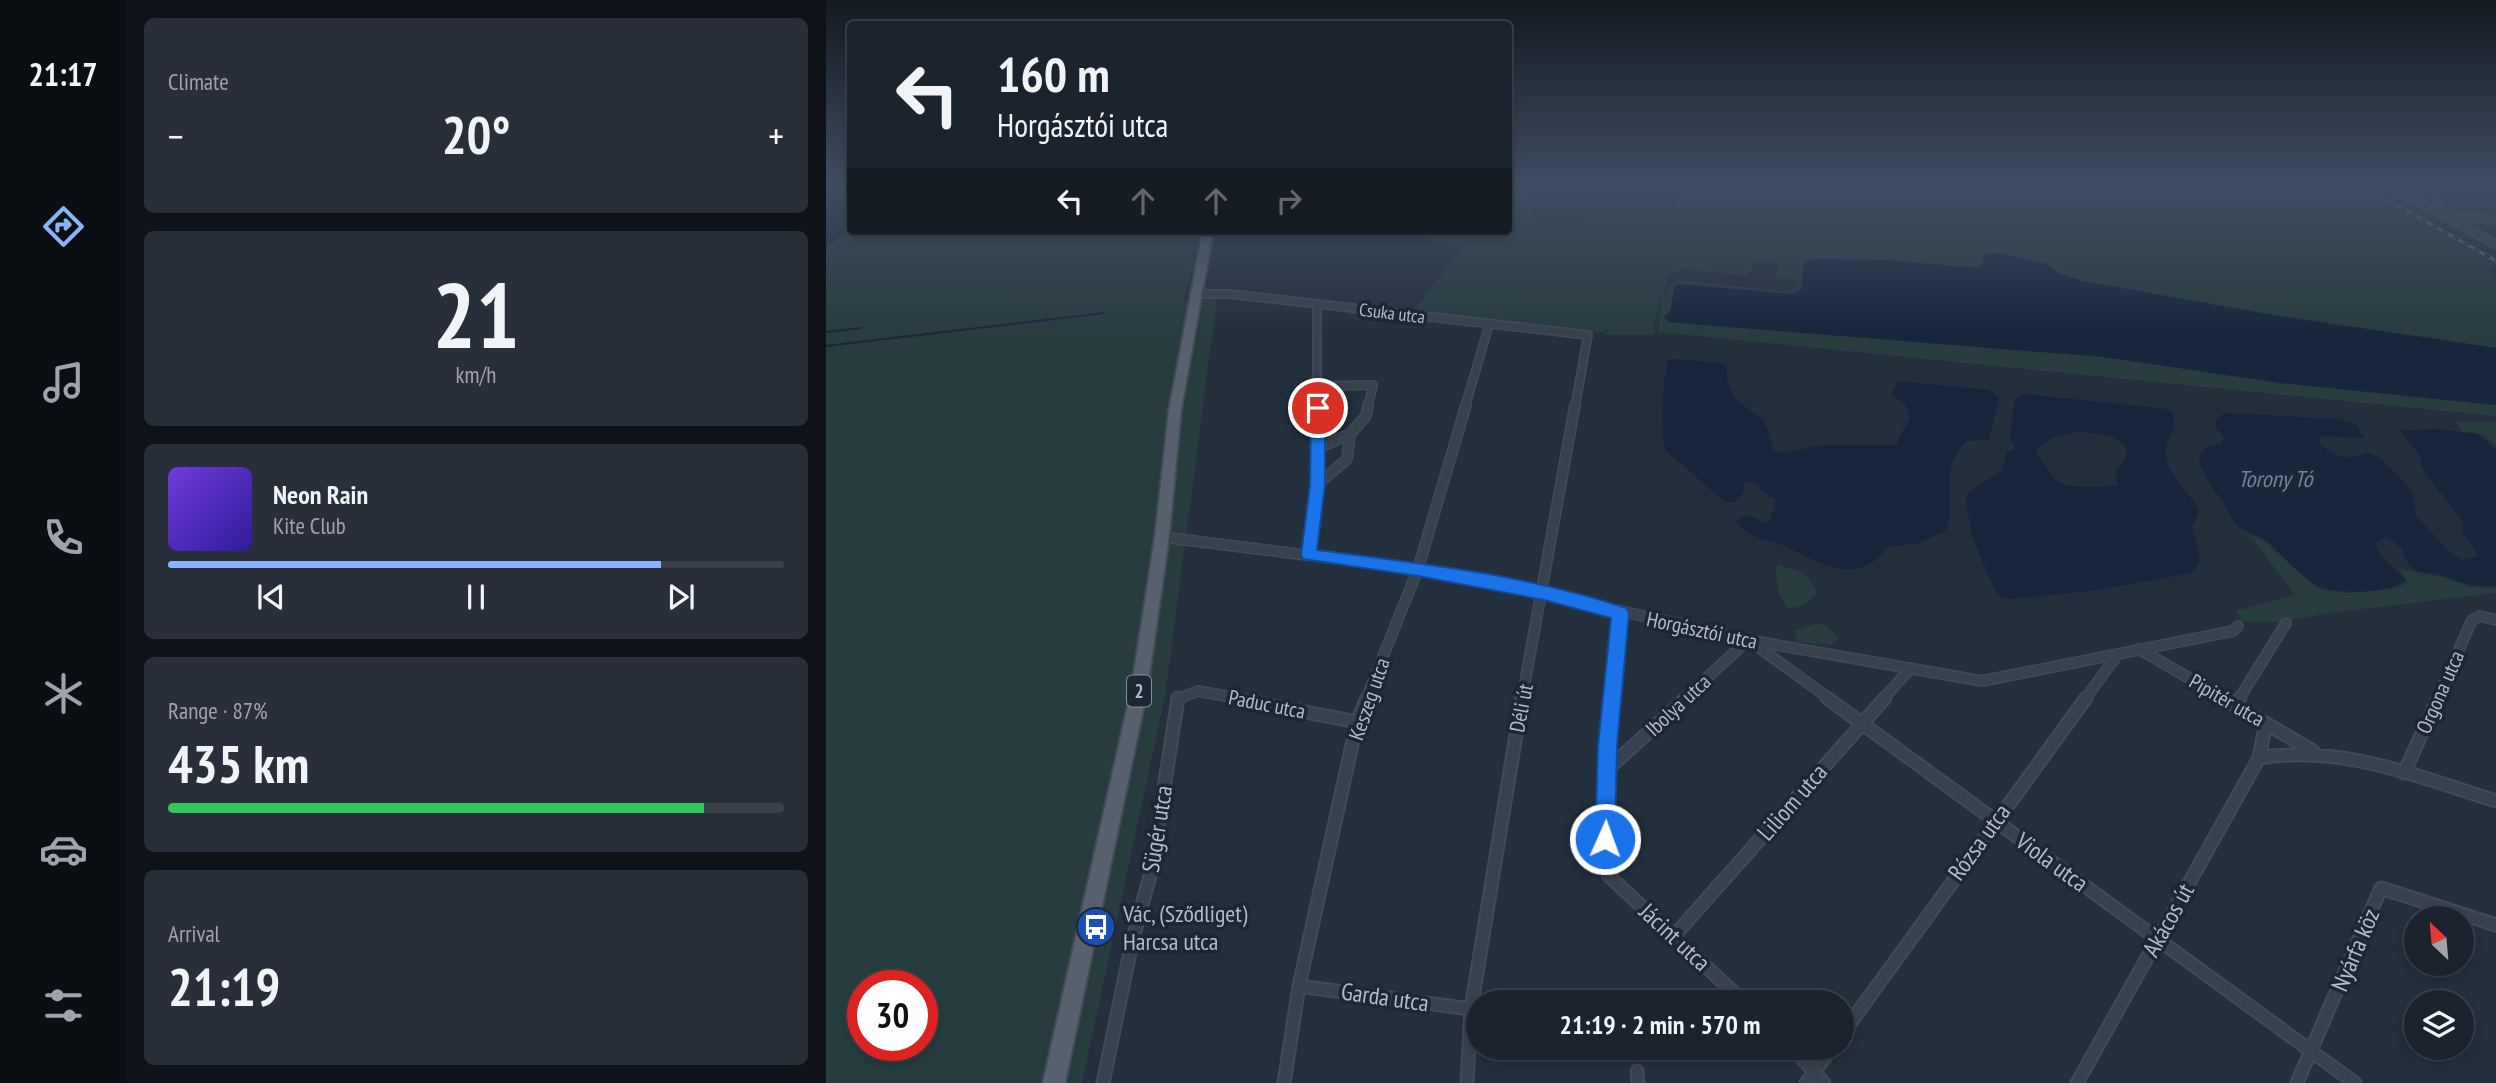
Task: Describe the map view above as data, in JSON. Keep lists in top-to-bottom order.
{
  "streets": {
    "main road": ["2"],
    "street": [
      "Csuka utca",
      "Horgásztói utca",
      "Orgona utca",
      "Keszeg utca",
      "Pipitér utca",
      "Paduc utca",
      "Ibolya utca",
      "Déli út",
      "Liliom utca",
      "Sügér utca",
      "Rózsa utca",
      "Viola utca",
      "Akácos út",
      "Jácint utca",
      "Nyárfa köz",
      "Garda utca"
    ]
  },
  "crossings": [
    ["Csuka utca", "2"],
    ["Csuka utca", "Keszeg utca"],
    ["Csuka utca", "Déli út"],
    ["Horgásztói utca", "2"],
    ["Horgásztói utca", "Keszeg utca"],
    ["Horgásztói utca", "Pipitér utca"],
    ["Horgásztói utca", "Ibolya utca"],
    ["Horgásztói utca", "Déli út"],
    ["Horgásztói utca", "Liliom utca"],
    ["Horgásztói utca", "Rózsa utca"],
    ["Horgásztói utca", "Viola utca"],
    ["Keszeg utca", "Paduc utca"],
    ["Keszeg utca", "Garda utca"],
    ["Pipitér utca", "Akácos út"],
    ["Paduc utca", "Sügér utca"],
    ["Ibolya utca", "Viola utca"],
    ["Ibolya utca", "Jácint utca"],
    ["Liliom utca", "Viola utca"],
    ["Liliom utca", "Jácint utca"],
    ["Rózsa utca", "Viola utca"],
    ["Viola utca", "Akácos út"],
    ["Viola utca", "Nyárfa köz"]
  ],
  "water": ["Torony Tó"],
  "places": {
    "bus stop": ["Vác, (Sződliget) Harcsa utca"]
  },
  "north": "top left",
  "page": {
    "tabs": "21:17",
    "tile": [
      "Climate",
      ["21", "km/h"],
      ["Range · 87%", "435 km"],
      ["Arrival", "21:19"]
    ],
    "turn": ["160 m", "Horgásztói utca"],
    "heat": ["−", "20°", "+"],
    "song": ["Neon Rain", "Kite Club"],
    "limit": "30",
    "trip": "21:19 · 2 min · 570 m"
  }
}
